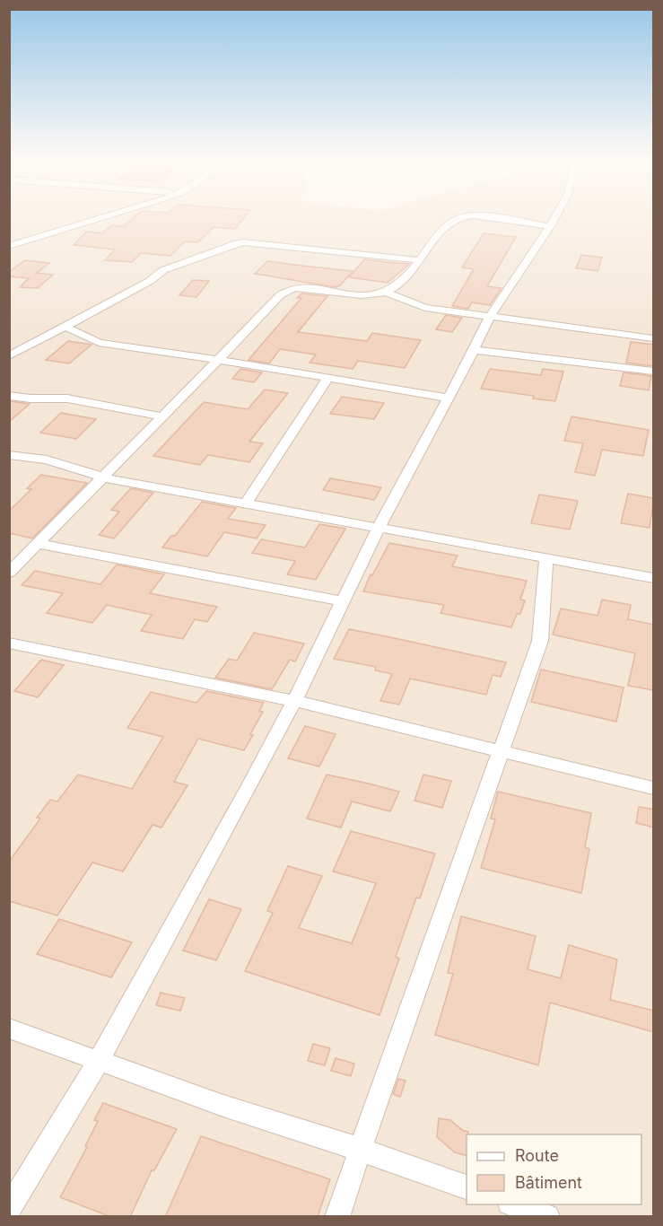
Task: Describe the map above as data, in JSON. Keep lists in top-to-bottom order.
{
  "legend": ["Route", "Bâtiment"]
}
